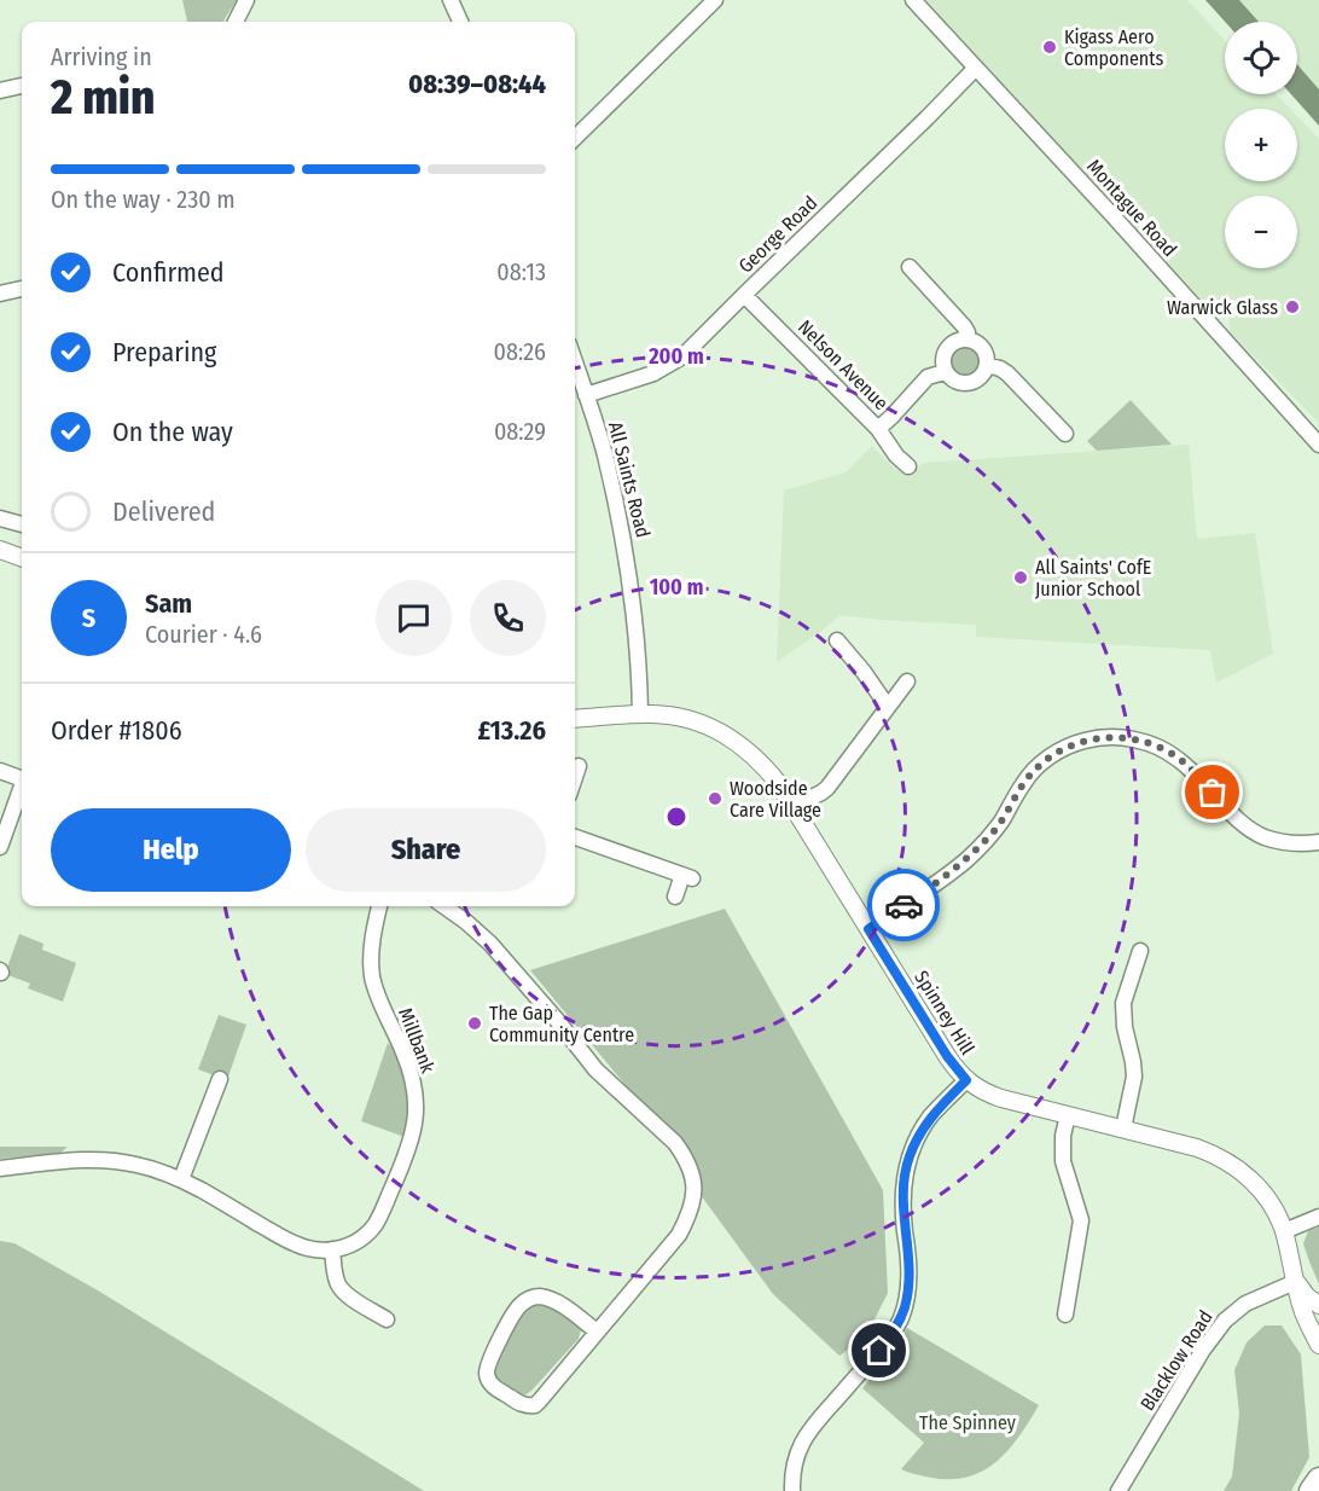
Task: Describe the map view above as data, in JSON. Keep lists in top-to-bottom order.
{
  "streets": {
    "street": [
      "Montague Road",
      "George Road",
      "Nelson Avenue",
      "All Saints Road",
      "Spinney Hill",
      "Millbank",
      "Blacklow Road"
    ]
  },
  "crossings": [
    ["Montague Road", "George Road"],
    ["George Road", "Nelson Avenue"],
    ["George Road", "All Saints Road"],
    ["All Saints Road", "Spinney Hill"],
    ["Spinney Hill", "Blacklow Road"]
  ],
  "parks": ["The Spinney"],
  "places": [
    "Kigass Aero Components",
    "Warwick Glass",
    "All Saints' CofE Junior School",
    "Woodside Care Village",
    "The Gap Community Centre"
  ],
  "page": {
    "map_buttons": ["+", "−"],
    "heading": ["2 min", "Arriving in", "08:39–08:44"],
    "panel": [
      "Sam",
      "Courier · 4.6",
      "Order #1806",
      "£13.26"
    ],
    "bar": "On the way · 230 m",
    "list": [
      ["Confirmed", "08:13"],
      ["Preparing", "08:26"],
      ["On the way", "08:29"],
      "Delivered"
    ],
    "round": "S",
    "buttons": ["Help", "Share"]
  },
  "rings": ["200 m", "100 m"]
}
